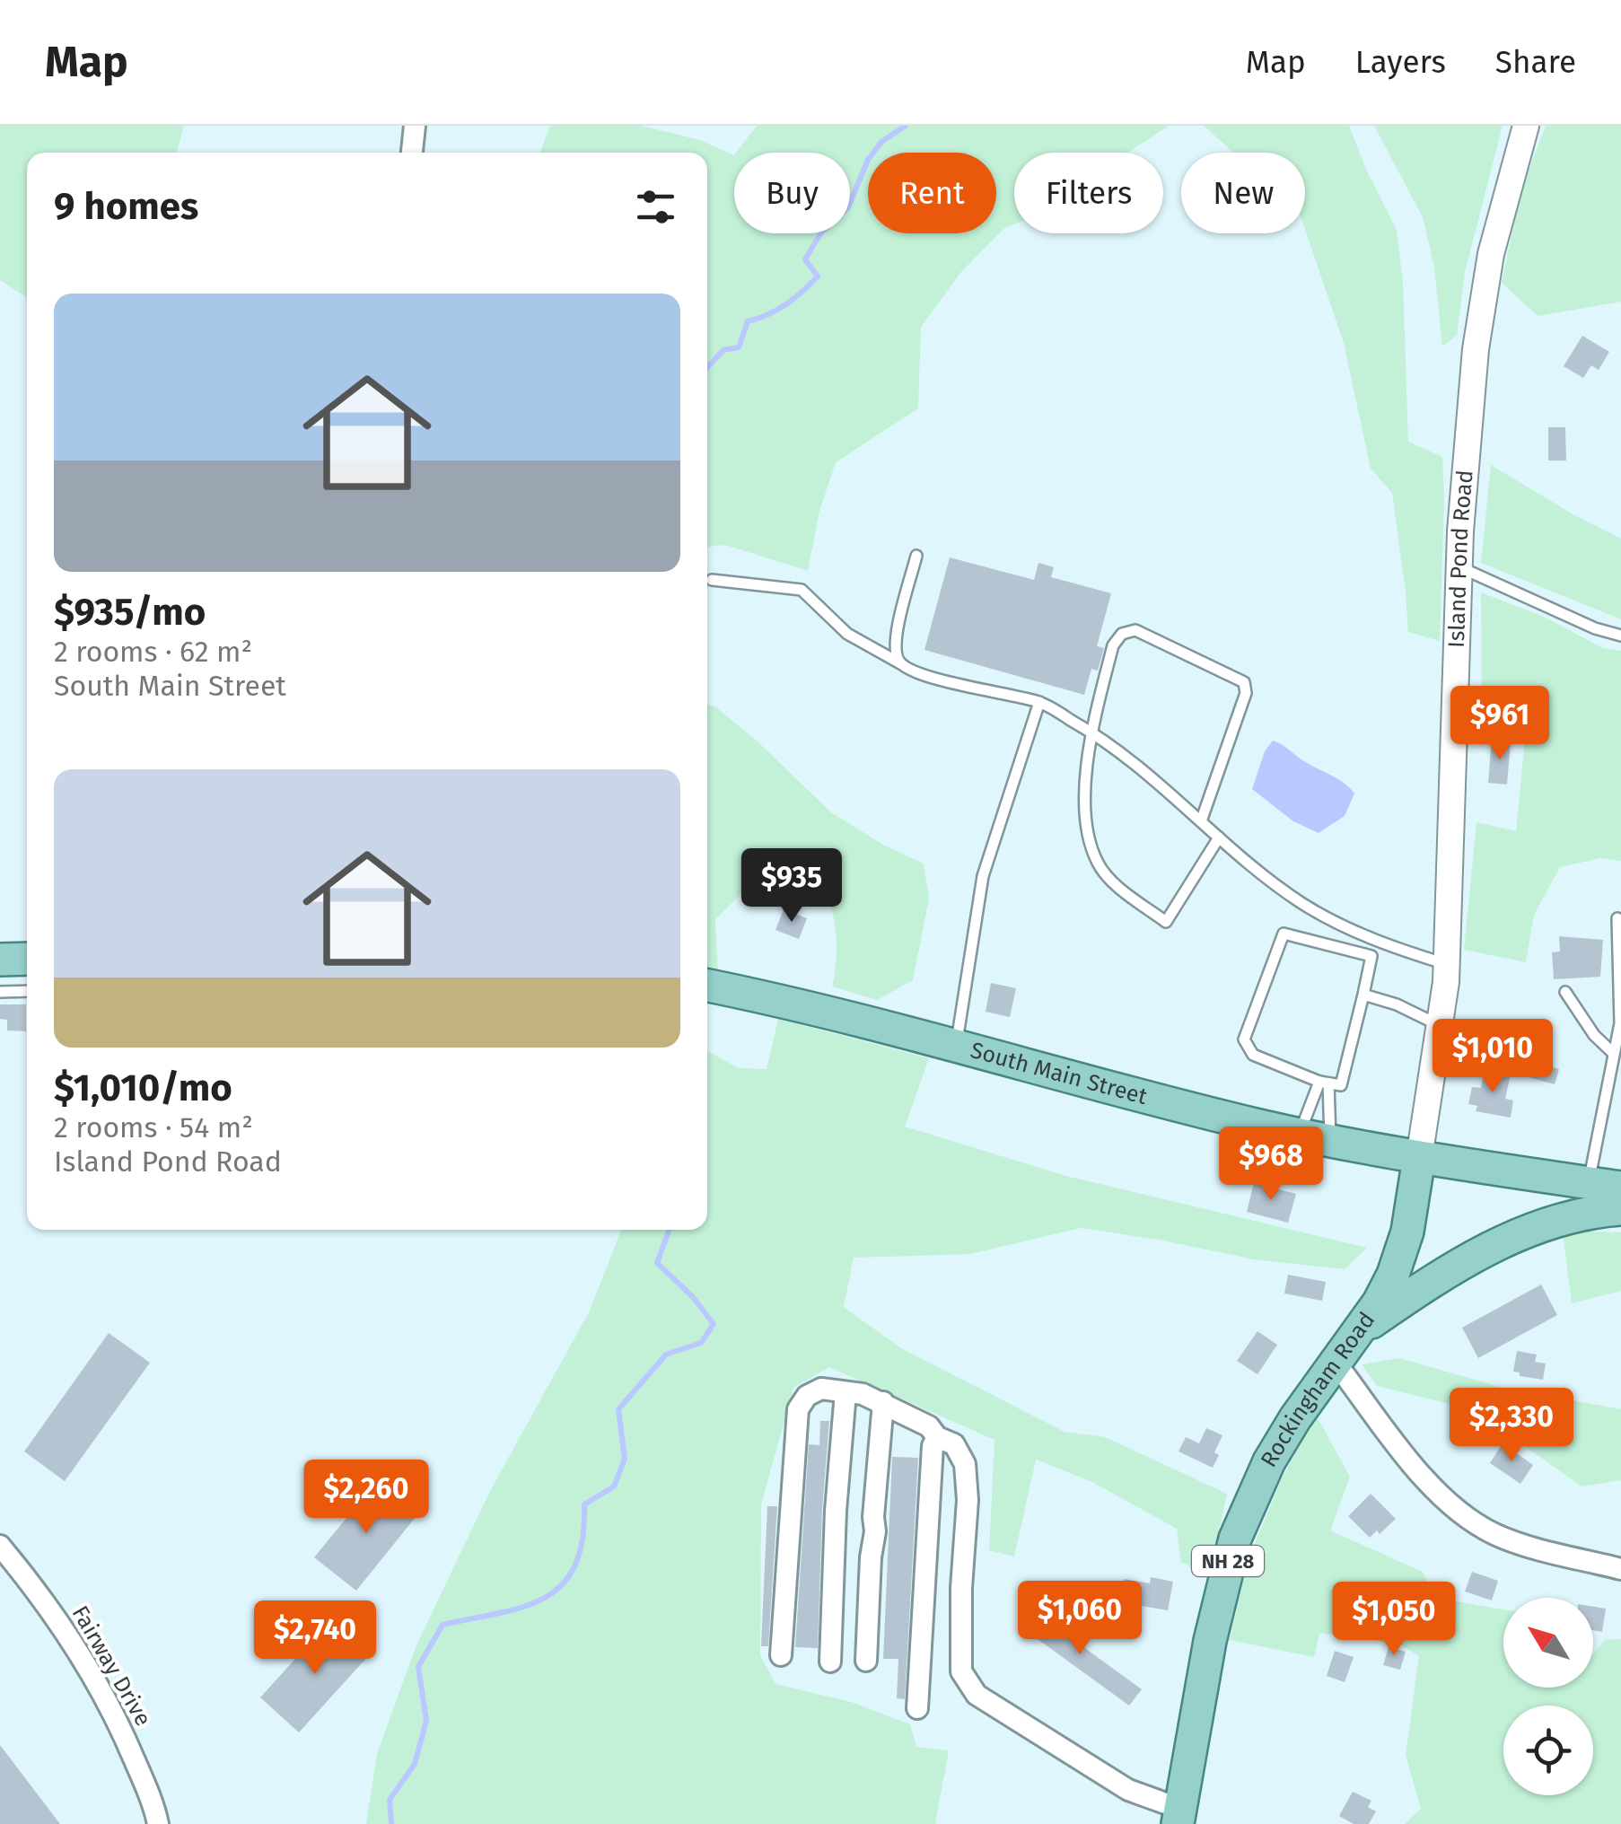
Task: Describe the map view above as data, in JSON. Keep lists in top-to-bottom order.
{
  "streets": {
    "main road": ["South Main Street", "Rockingham Road", "NH 28"],
    "street": ["Island Pond Road", "Fairway Drive"]
  },
  "crossings": [
    ["Island Pond Road", "South Main Street"],
    ["Island Pond Road", "Rockingham Road"],
    ["South Main Street", "Rockingham Road"],
    ["Rockingham Road", "NH 28"]
  ],
  "north": "top left",
  "page": {
    "header": "Map",
    "nav": ["Map", "Layers", "Share"],
    "chip": [
      "Buy",
      "Rent",
      "Filters",
      "New"
    ],
    "heading": "9 homes",
    "list": [
      {
        "name": "$935/mo",
        "note": "2 rooms · 62 m² · South Main Street"
      },
      {
        "name": "$1,010/mo",
        "note": "2 rooms · 54 m² · Island Pond Road"
      }
    ],
    "price": [
      "$961",
      "$935",
      "$1,010",
      "$968",
      "$2,330",
      "$2,260",
      "$1,060",
      "$1,050",
      "$2,740"
    ]
  }
}
